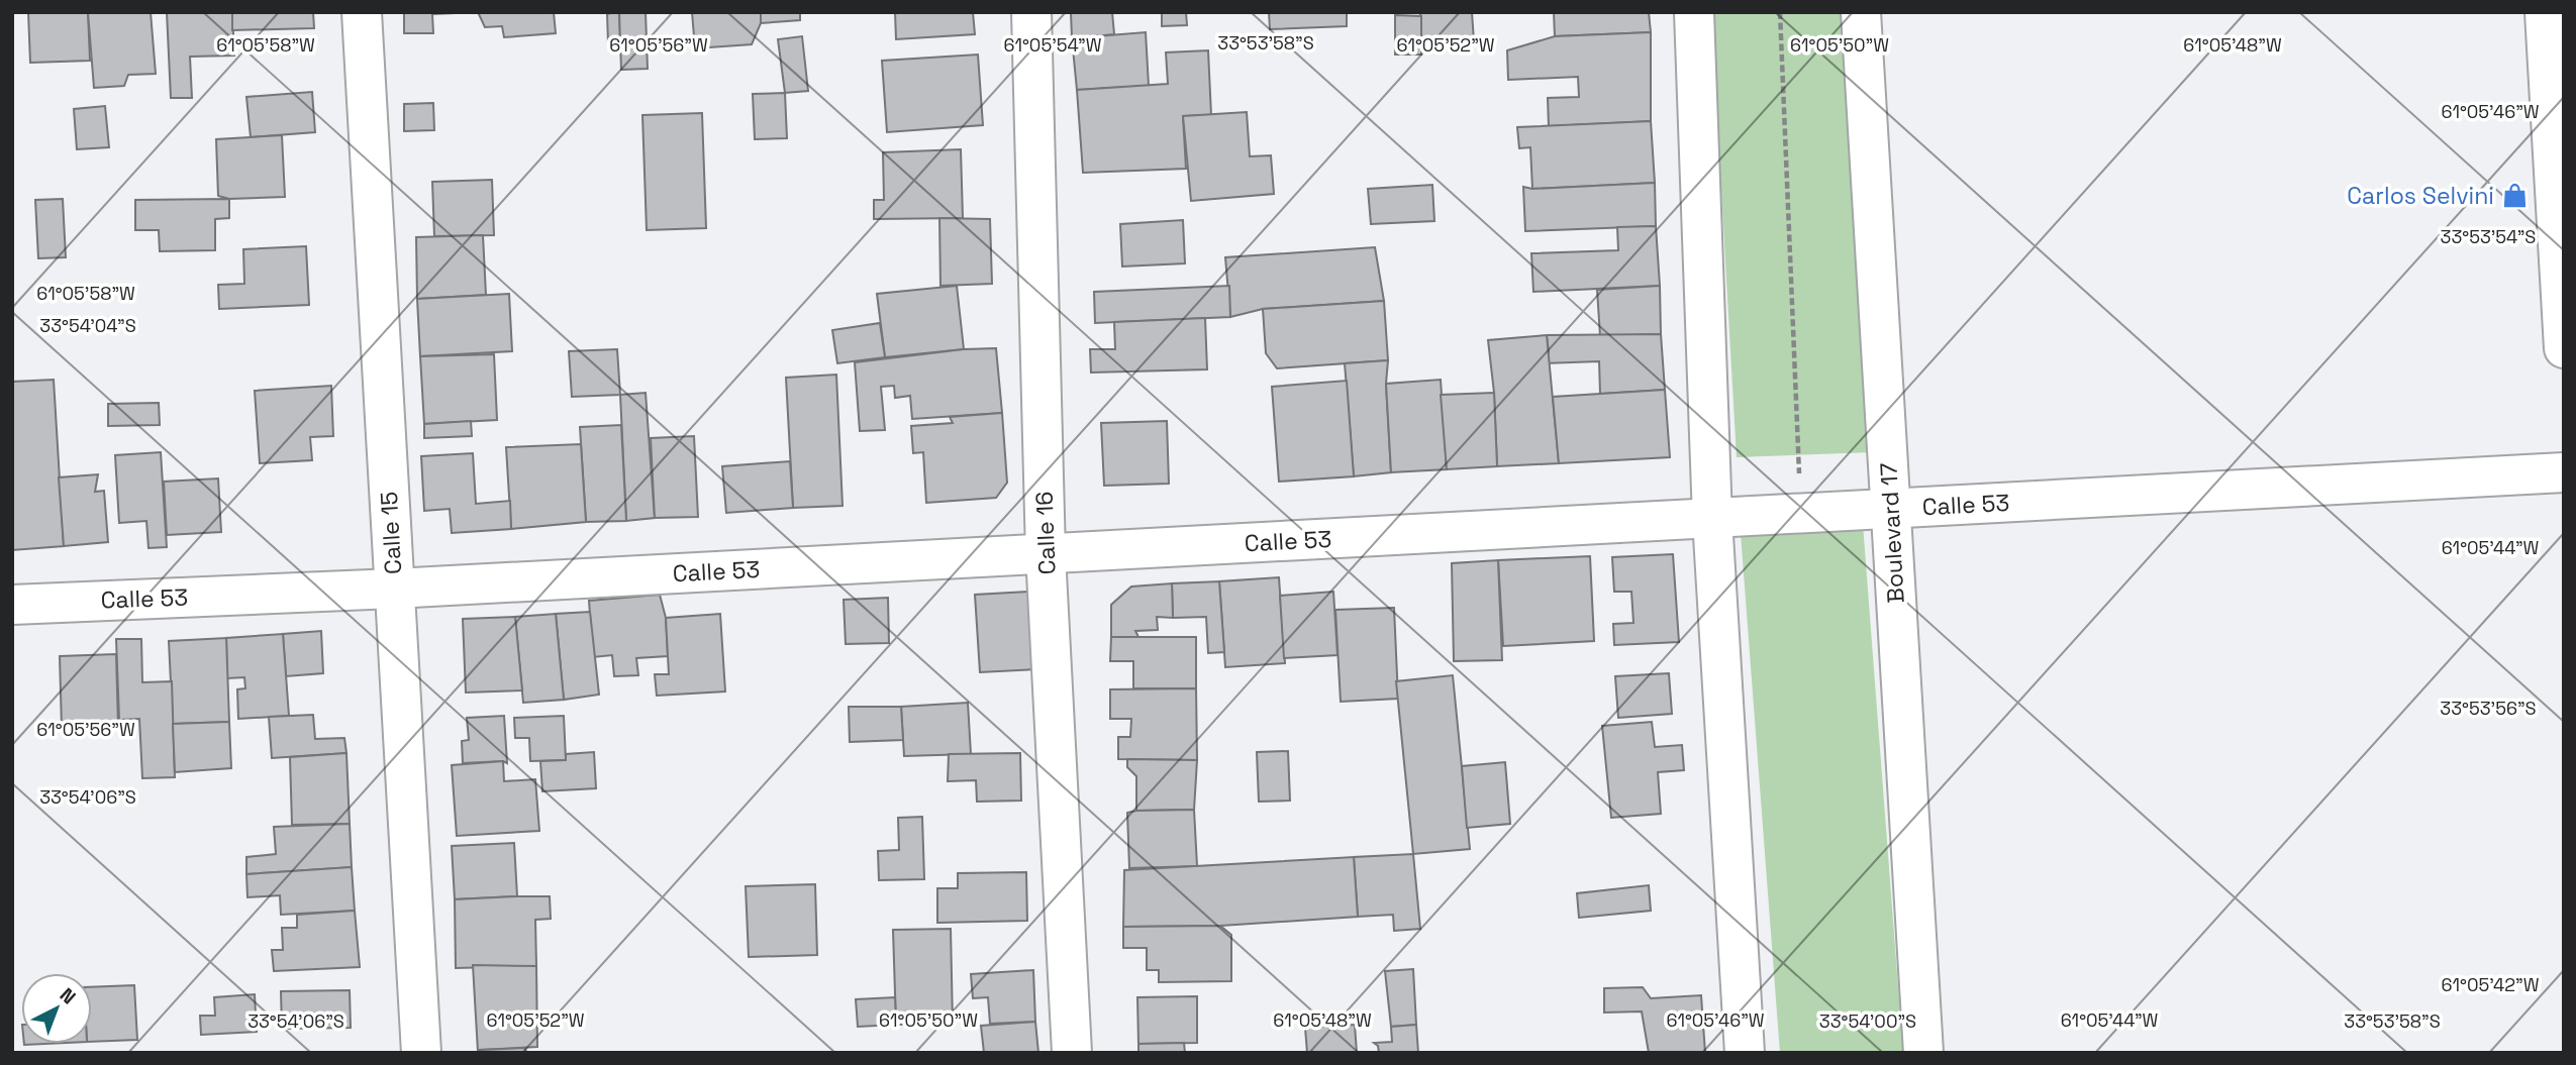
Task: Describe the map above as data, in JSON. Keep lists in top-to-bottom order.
{
  "streets": {
    "street": [
      "Calle 53",
      "Calle 15",
      "Calle 16",
      "Boulevard 17"
    ]
  },
  "crossings": [
    ["Calle 53", "Calle 15"],
    ["Calle 53", "Calle 16"],
    ["Calle 53", "Boulevard 17"]
  ],
  "places": {
    "shop": ["Carlos Selvini"]
  },
  "north": "top right",
  "coordinates": [
    "33°53'58\"S",
    "61°05'58\"W",
    "61°05'56\"W",
    "61°05'54\"W",
    "61°05'52\"W",
    "61°05'50\"W",
    "61°05'48\"W",
    "61°05'46\"W",
    "33°53'54\"S",
    "33°54'04\"S",
    "61°05'44\"W",
    "33°53'56\"S",
    "33°54'06\"S",
    "61°05'42\"W",
    "33°54'00\"S"
  ]
}
